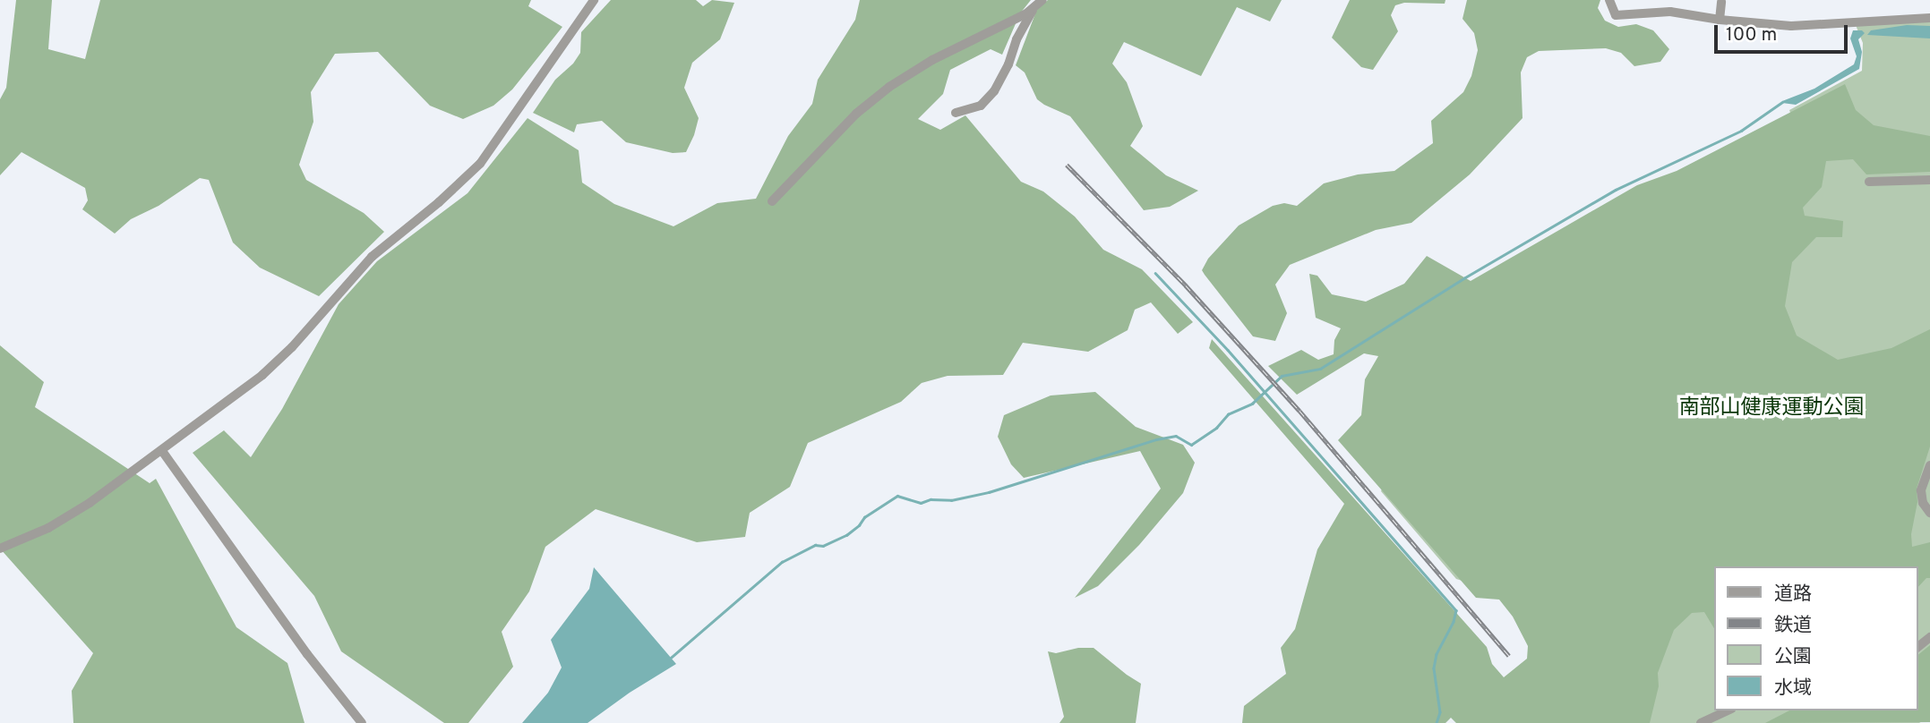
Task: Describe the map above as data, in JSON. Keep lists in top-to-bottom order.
{
  "parks": ["南部山健康運動公園"],
  "legend": [
    "道路",
    "鉄道",
    "公園",
    "水域"
  ],
  "scale_bar": "100 m"
}
